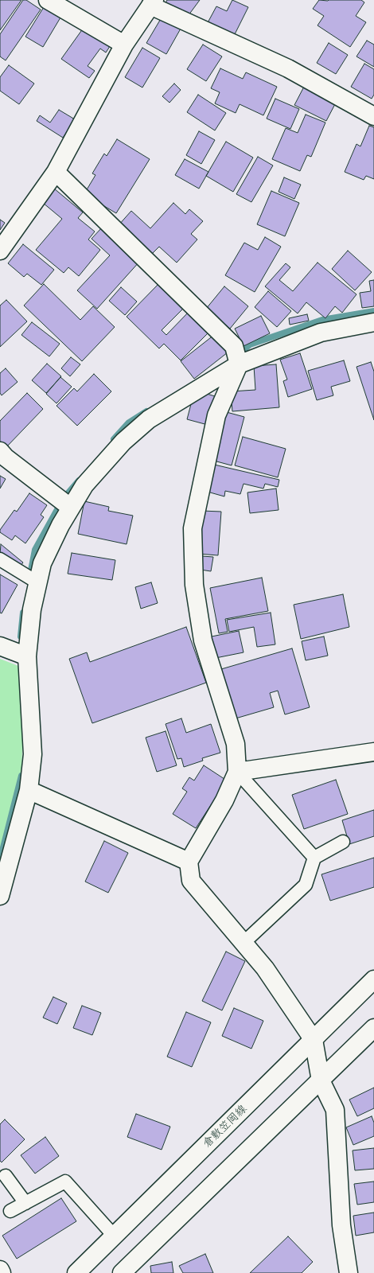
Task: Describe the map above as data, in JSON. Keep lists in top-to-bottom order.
{
  "streets": {
    "street": ["倉敷笠岡線"]
  }
}
